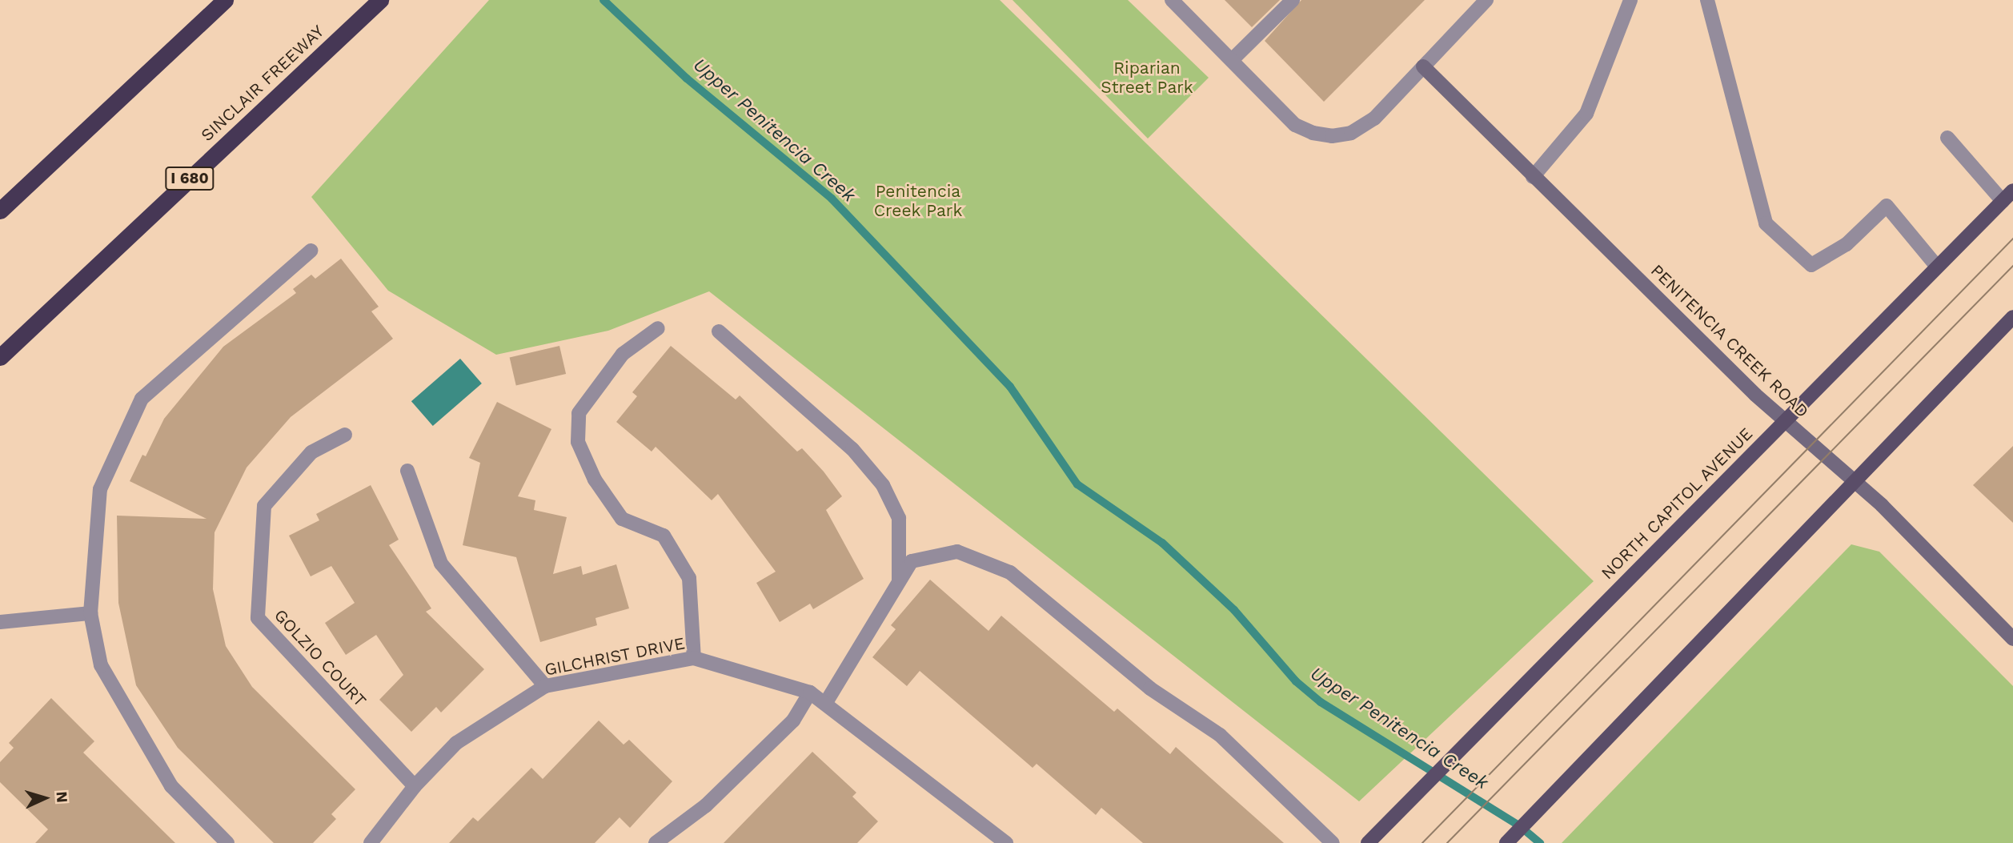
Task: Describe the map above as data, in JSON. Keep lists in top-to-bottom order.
{
  "streets": {
    "highway": ["SINCLAIR FREEWAY", "I 680"],
    "main road": ["NORTH CAPITOL AVENUE"],
    "street": ["PENITENCIA CREEK ROAD", "GILCHRIST DRIVE", "GOLZIO COURT"]
  },
  "crossings": [
    ["PENITENCIA CREEK ROAD", "NORTH CAPITOL AVENUE"],
    ["GILCHRIST DRIVE", "GOLZIO COURT"]
  ],
  "water": ["Upper Penitencia Creek"],
  "parks": ["Riparian Street Park", "Penitencia Creek Park"],
  "north": "right"
}
